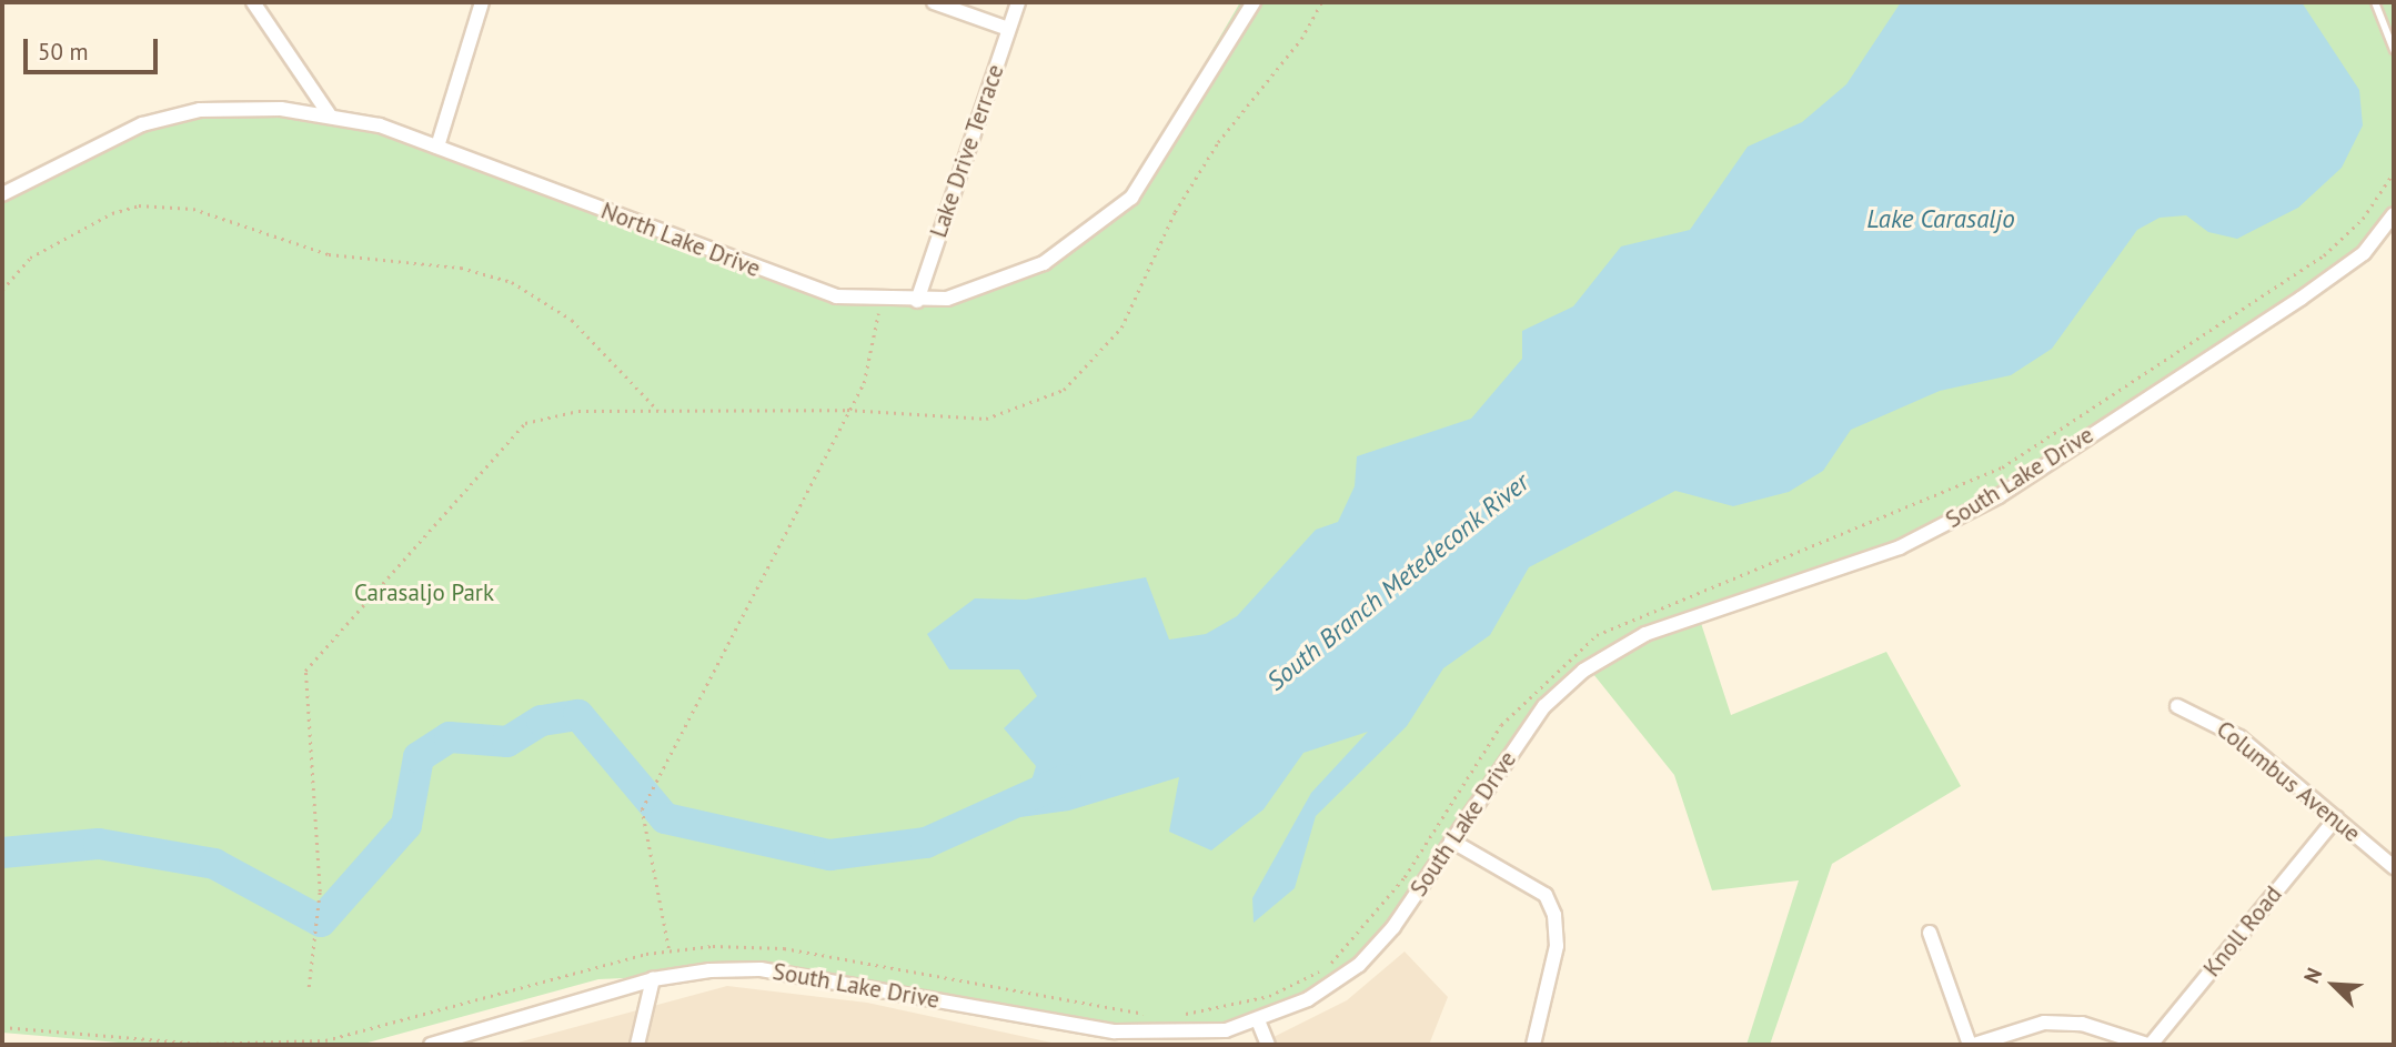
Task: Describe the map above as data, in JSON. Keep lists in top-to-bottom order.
{
  "streets": {
    "street": [
      "Lake Drive Terrace",
      "North Lake Drive",
      "South Lake Drive",
      "Columbus Avenue",
      "Knoll Road"
    ]
  },
  "crossings": [
    ["Lake Drive Terrace", "North Lake Drive"],
    ["Columbus Avenue", "Knoll Road"]
  ],
  "water": ["Lake Carasaljo", "South Branch Metedeconk River"],
  "parks": ["Carasaljo Park"],
  "scale_bar": "50 m",
  "north": "top left"
}
